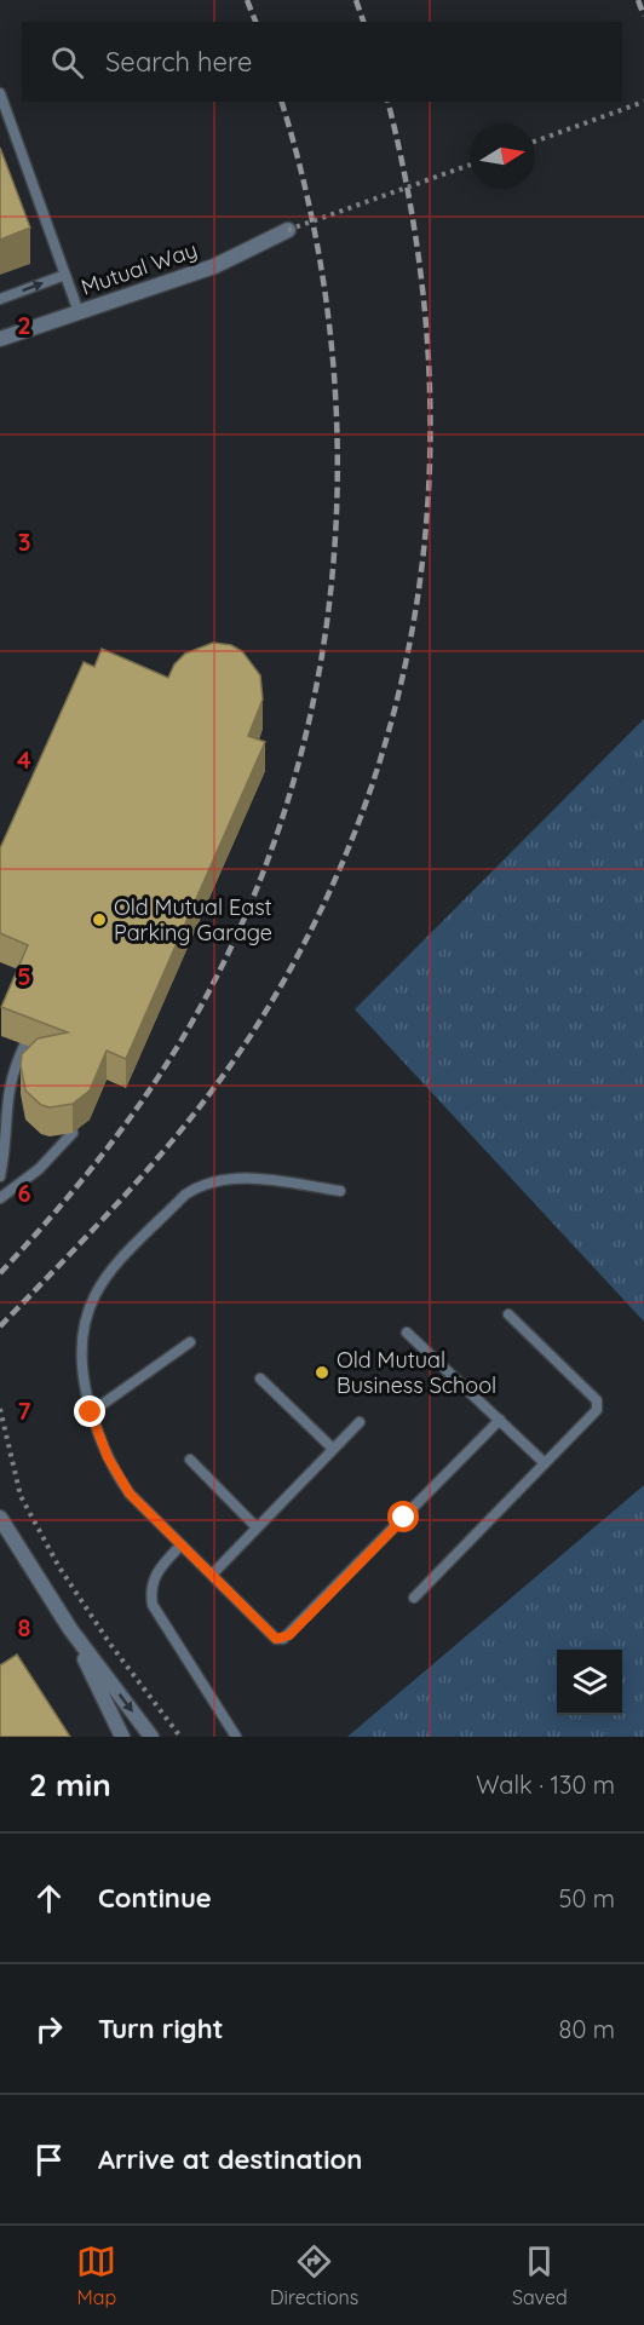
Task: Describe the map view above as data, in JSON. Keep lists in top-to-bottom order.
{
  "streets": {
    "street": ["Mutual Way"]
  },
  "places": ["Old Mutual East Parking Garage", "Old Mutual Business School"],
  "north": "right",
  "page": {
    "search": "Search here",
    "heading": ["2 min", "Walk · 130 m"],
    "list": [
      ["Continue", "50 m"],
      ["Turn right", "80 m"],
      "Arrive at destination"
    ],
    "nav": ["Map", "Directions", "Saved"]
  },
  "grid": {
    "rows": [
      "2",
      "3",
      "4",
      "5",
      "6",
      "7",
      "8"
    ]
  }
}
